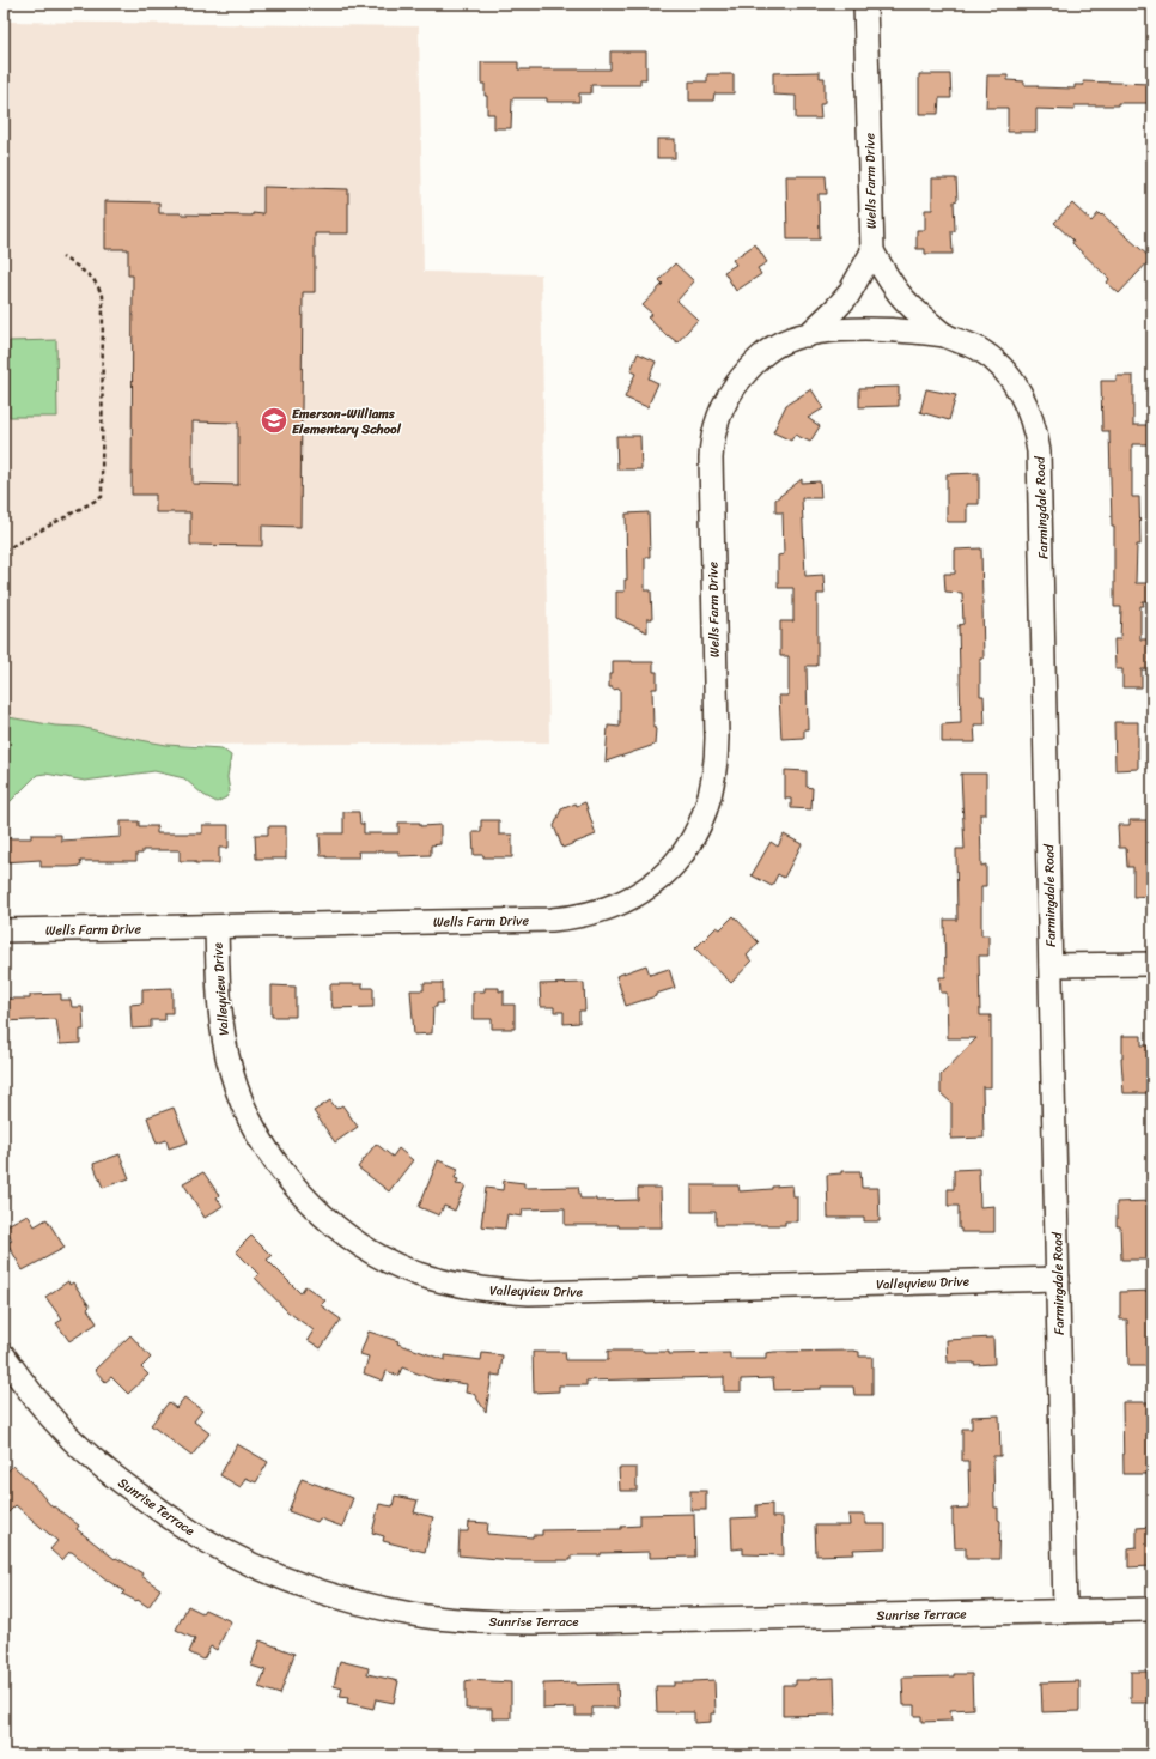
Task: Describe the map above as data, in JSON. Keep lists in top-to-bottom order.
{
  "streets": {
    "street": [
      "Wells Farm Drive",
      "Farmingdale Road",
      "Valleyview Drive",
      "Sunrise Terrace"
    ]
  },
  "crossings": [
    ["Wells Farm Drive", "Farmingdale Road"],
    ["Wells Farm Drive", "Valleyview Drive"],
    ["Farmingdale Road", "Valleyview Drive"],
    ["Farmingdale Road", "Sunrise Terrace"]
  ],
  "places": {
    "school or university": ["Emerson-Williams Elementary School"]
  }
}
